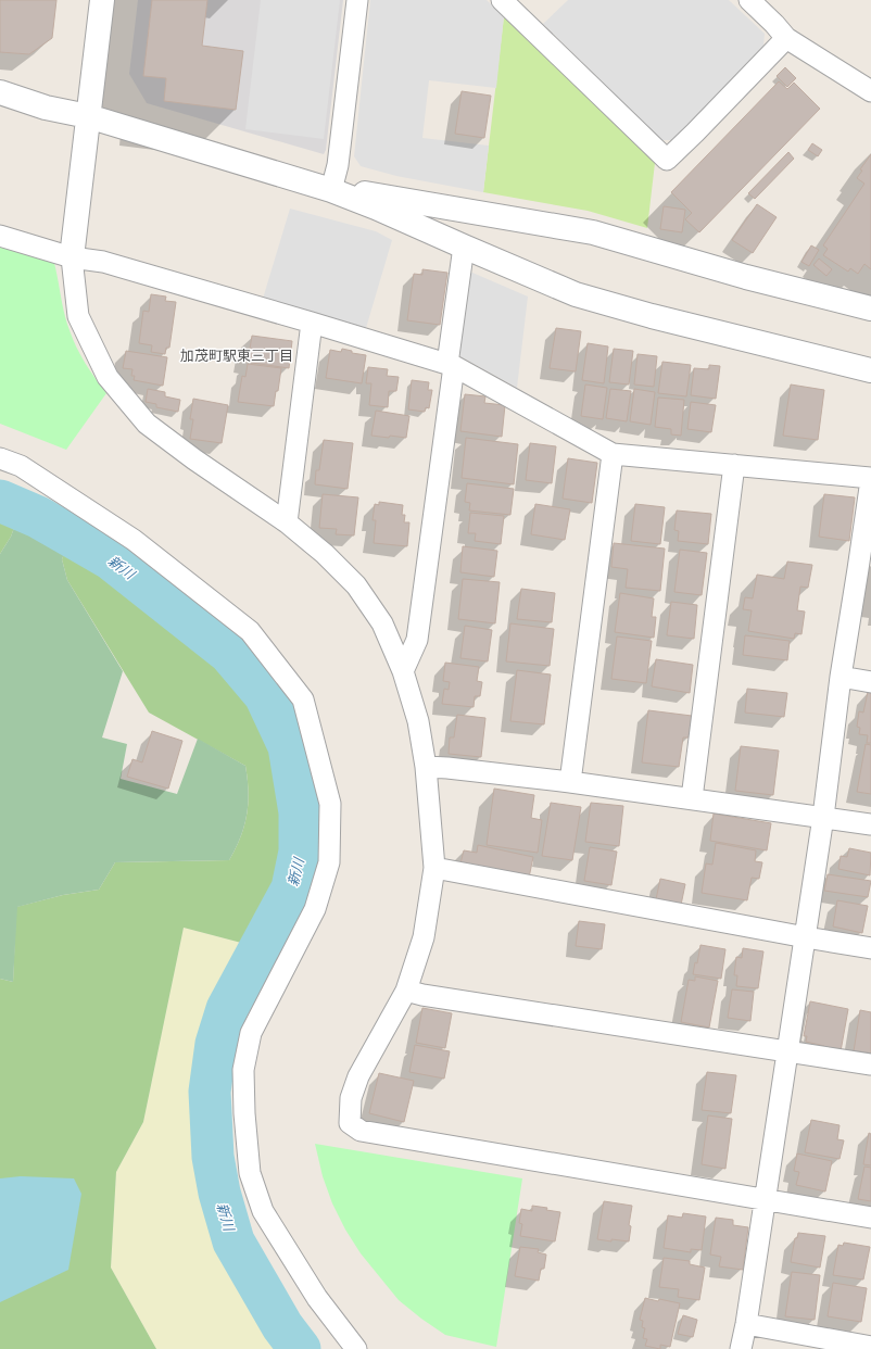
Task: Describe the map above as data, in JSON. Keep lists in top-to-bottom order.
{
  "districts": ["加茂町駅東三丁目"],
  "water": ["新川"]
}
